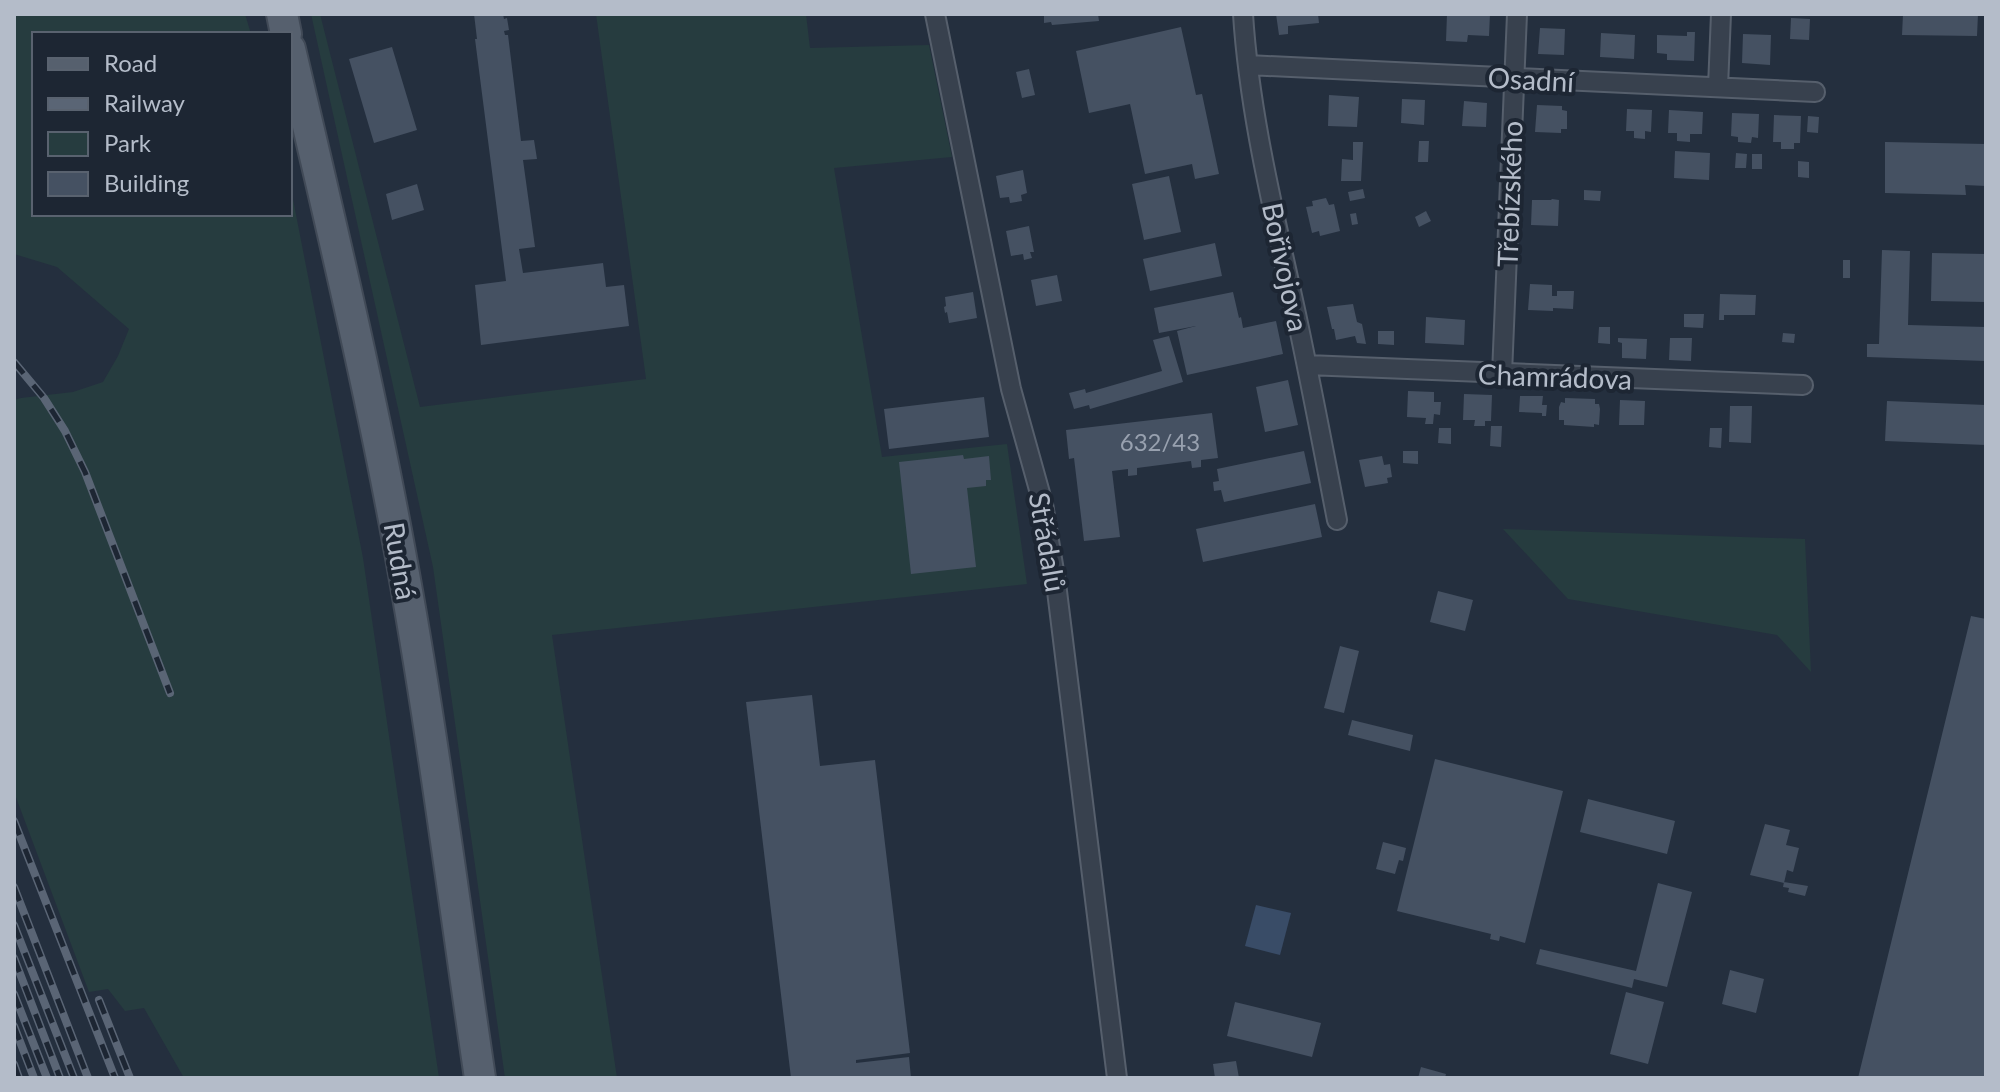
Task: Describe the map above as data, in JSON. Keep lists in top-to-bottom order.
{
  "streets": {
    "main road": ["Rudná"],
    "street": [
      "Osadní",
      "Třebízského",
      "Bořivojova",
      "Chamrádova",
      "Střádalů"
    ]
  },
  "crossings": [
    ["Osadní", "Třebízského"],
    ["Osadní", "Bořivojova"],
    ["Třebízského", "Chamrádova"],
    ["Bořivojova", "Chamrádova"]
  ],
  "house_numbers": ["632/43"],
  "legend": [
    "Road",
    "Railway",
    "Park",
    "Building"
  ]
}
